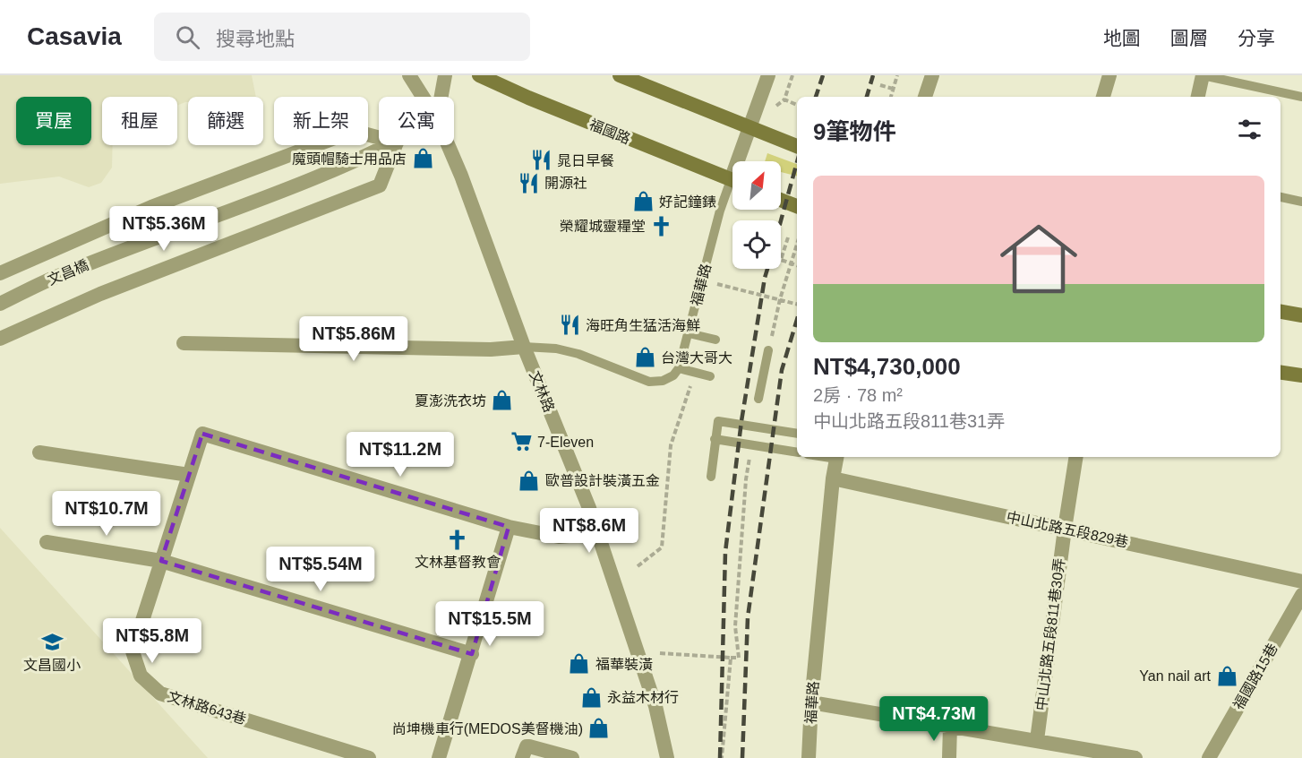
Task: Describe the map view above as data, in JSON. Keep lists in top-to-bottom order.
{
  "streets": {
    "main road": ["福國路"],
    "street": [
      "文昌橋",
      "福華路",
      "文林路",
      "中山北路五段829巷",
      "中山北路五段811巷30弄",
      "福國路15巷",
      "文林路643巷"
    ]
  },
  "crossings": [
    ["福華路", "中山北路五段829巷"],
    ["中山北路五段829巷", "中山北路五段811巷30弄"]
  ],
  "places": {
    "shop": [
      "魔頭帽騎士用品店",
      "好記鐘錶",
      "台灣大哥大",
      "夏澎洗衣坊",
      "歐普設計裝潢五金",
      "福華裝潢",
      "Yan nail art",
      "永益木材行",
      "尚坤機車行(MEDOS美督機油)"
    ],
    "restaurant": ["晁日早餐", "開源社", "海旺角生猛活海鮮"],
    "church": ["榮耀城靈糧堂", "文林基督教會"],
    "supermarket": ["7-Eleven"],
    "school or university": ["文昌國小"]
  },
  "north": "top right",
  "page": {
    "header": "Casavia",
    "search": "搜尋地點",
    "nav": ["地圖", "圖層", "分享"],
    "chip": [
      "買屋",
      "租屋",
      "篩選",
      "新上架",
      "公寓"
    ],
    "heading": "9筆物件",
    "list": [
      {
        "name": "NT$4,730,000",
        "note": "2房 · 78 m² · 中山北路五段811巷31弄"
      }
    ],
    "price": [
      "NT$5.36M",
      "NT$5.86M",
      "NT$11.2M",
      "NT$10.7M",
      "NT$8.6M",
      "NT$5.54M",
      "NT$15.5M",
      "NT$5.8M",
      "NT$4.73M"
    ]
  }
}
